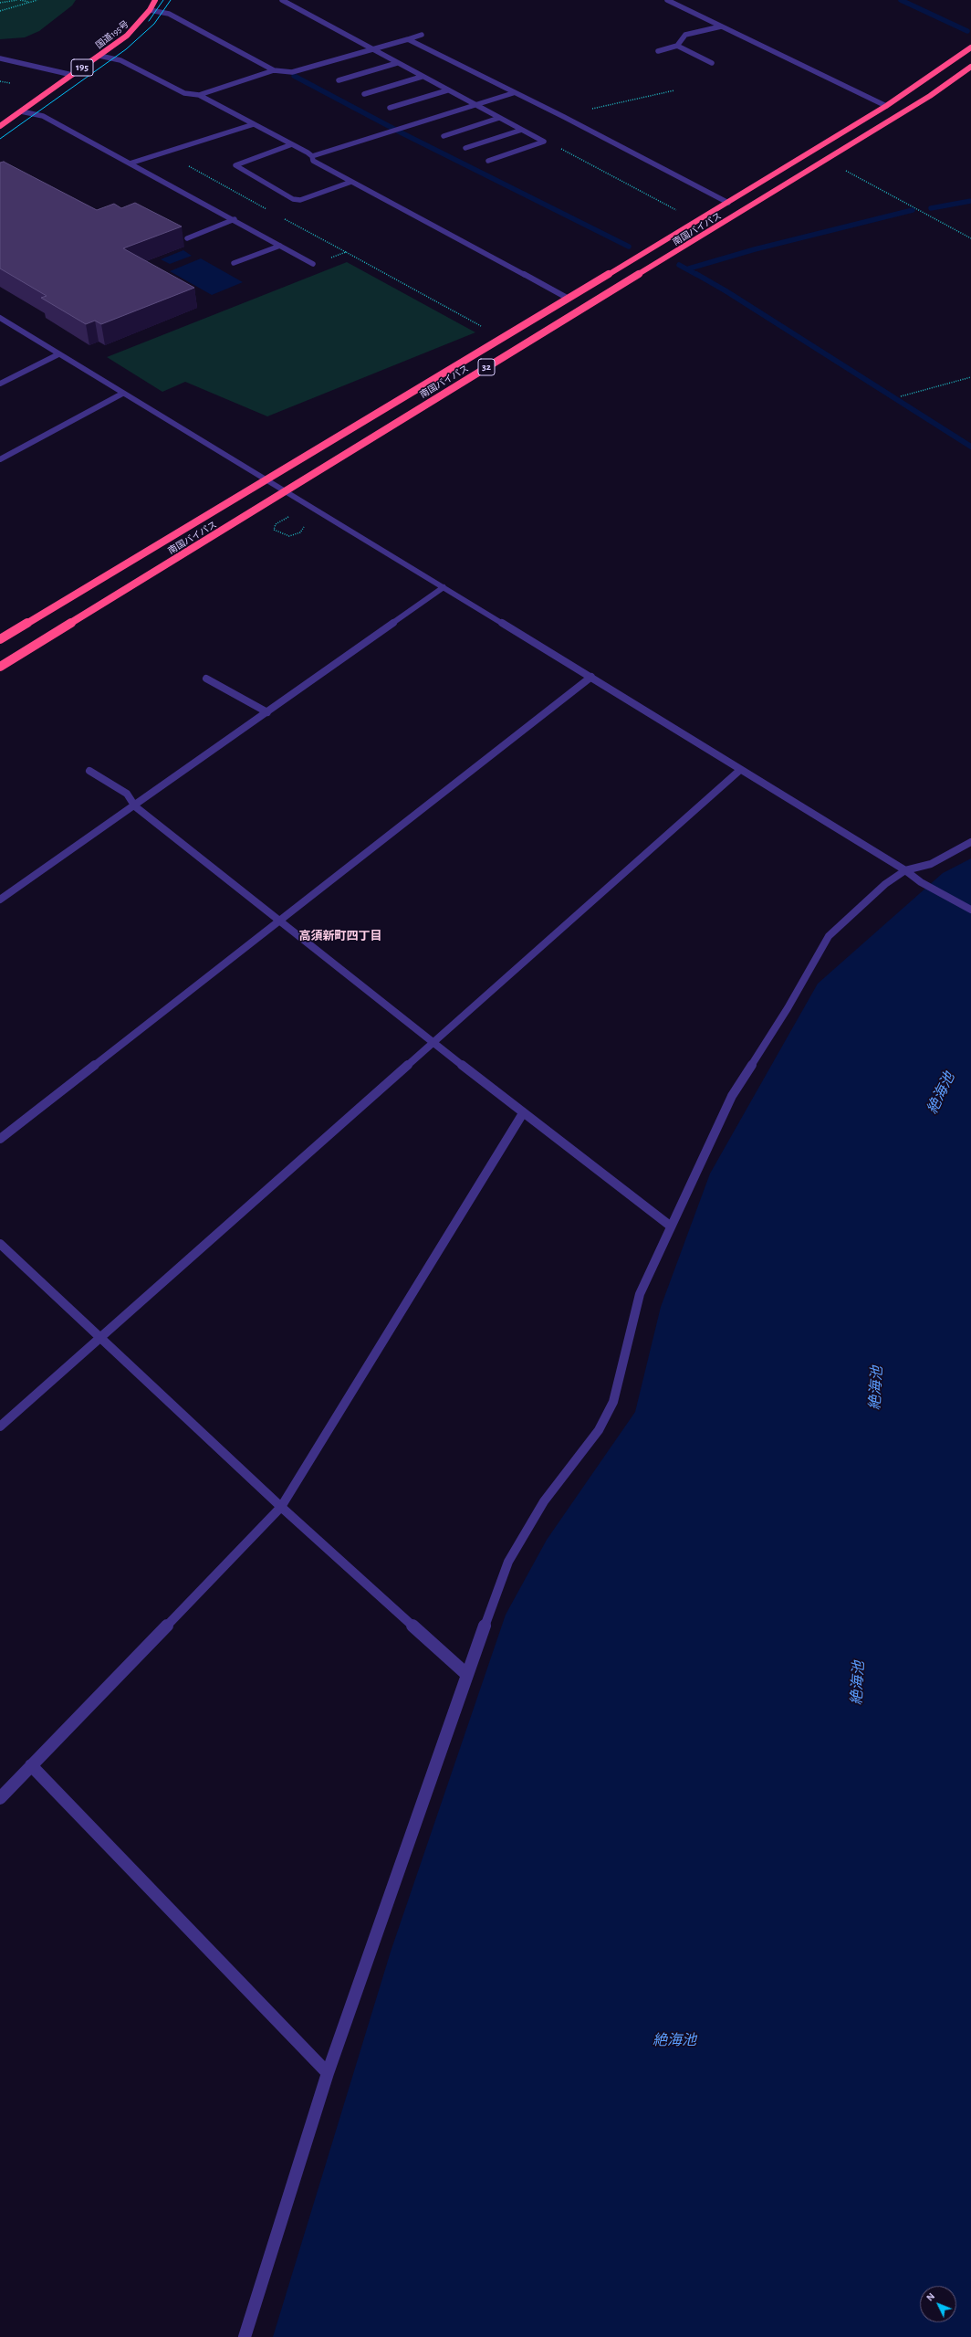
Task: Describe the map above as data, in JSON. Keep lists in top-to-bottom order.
{
  "streets": {
    "highway": [
      "国道195号",
      "195",
      "南国バイパス",
      "32"
    ]
  },
  "districts": ["高須新町四丁目"],
  "water": ["絶海池"],
  "north": "top left"
}
